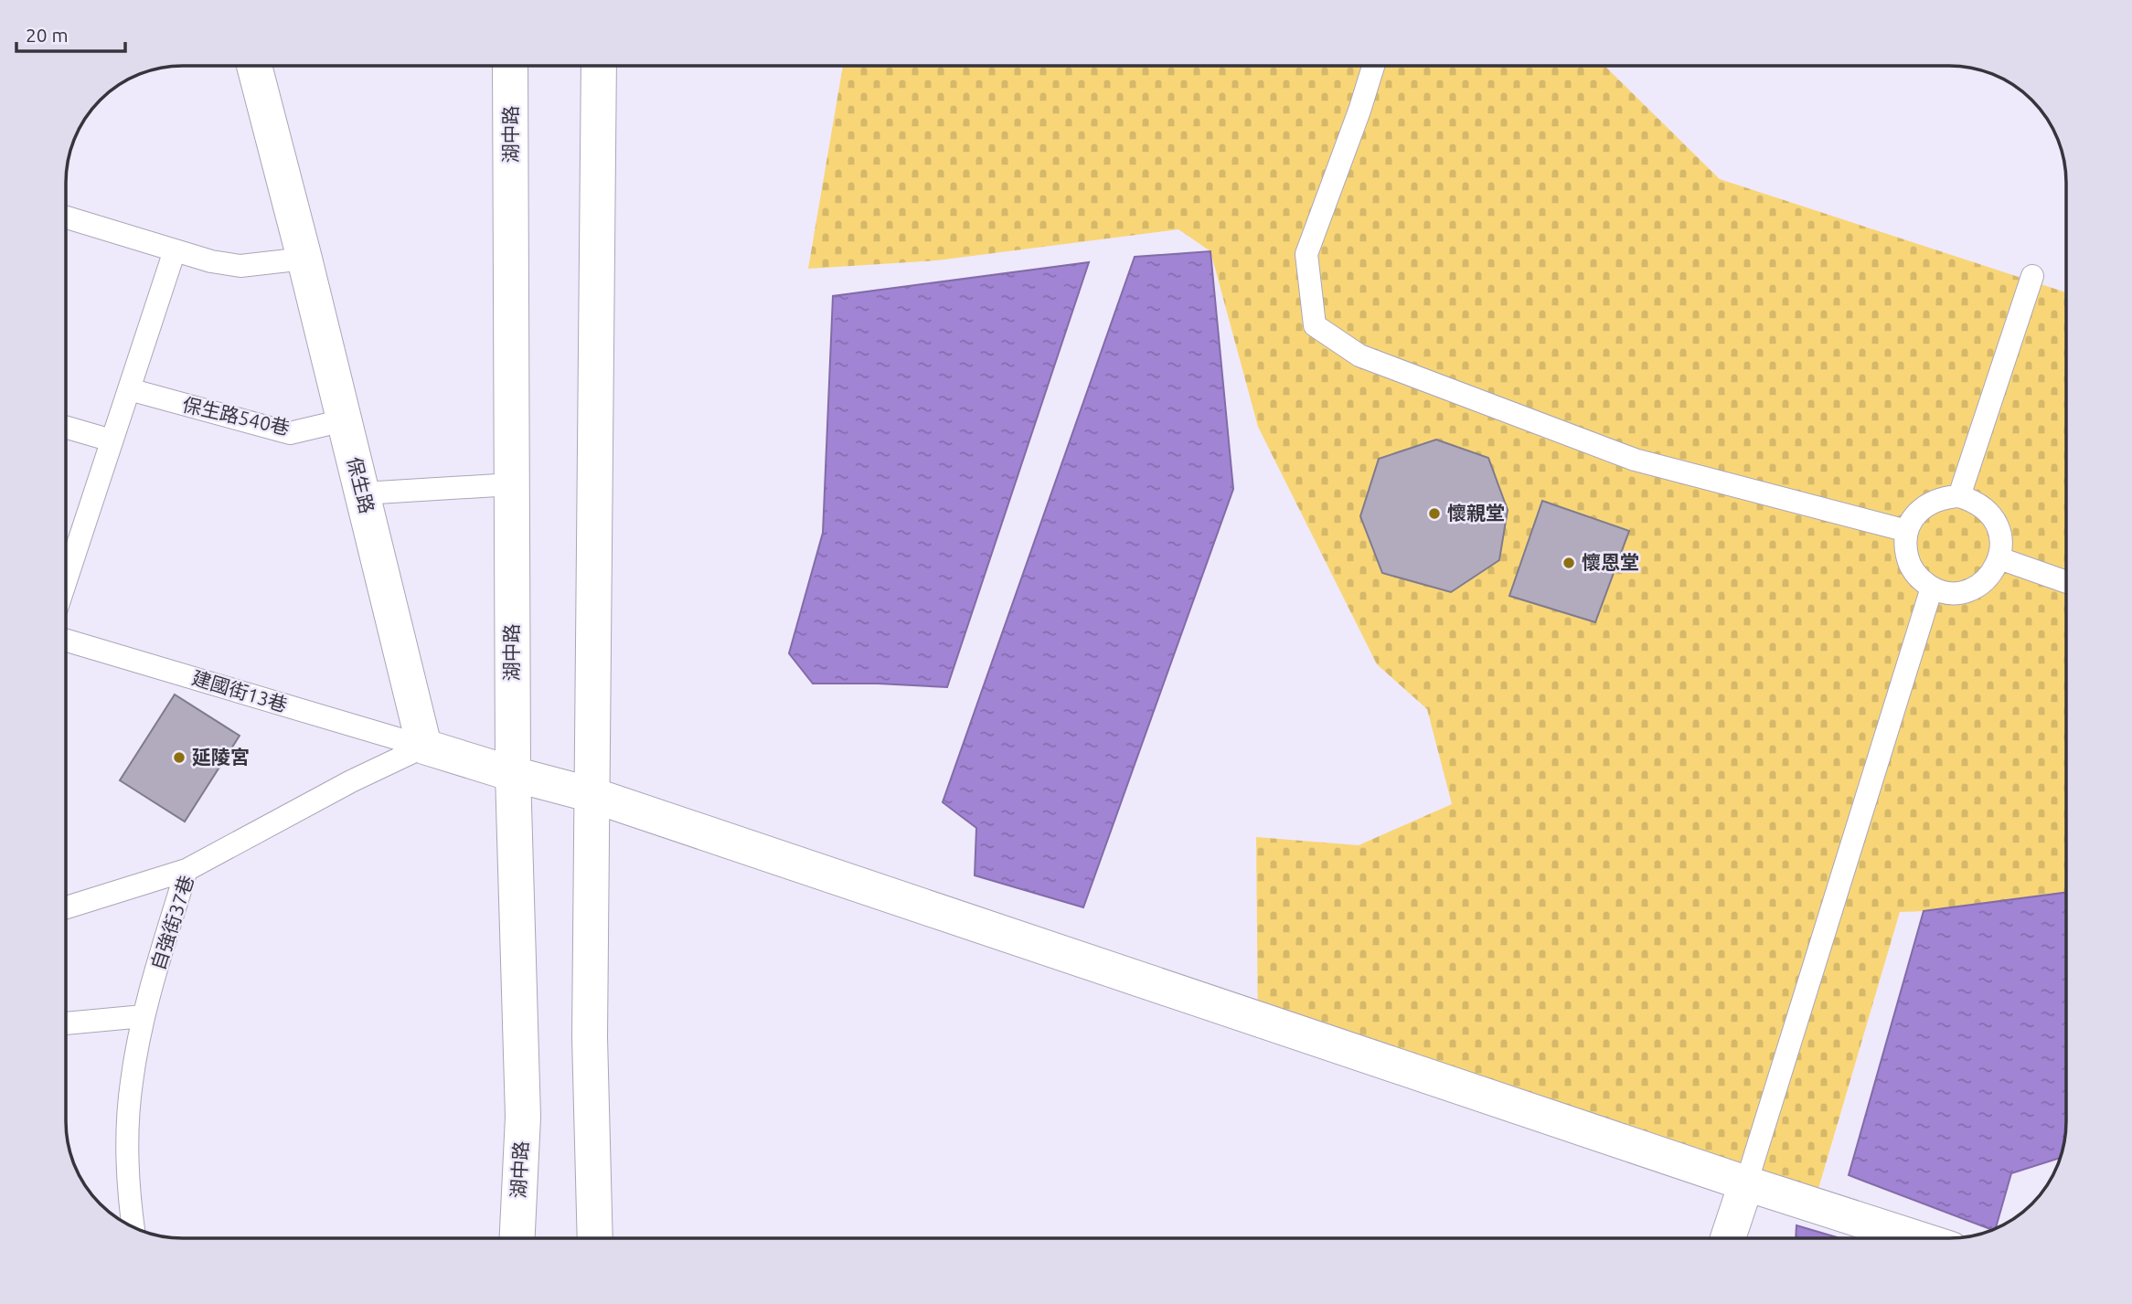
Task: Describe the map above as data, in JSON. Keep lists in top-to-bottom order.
{
  "streets": {
    "street": ["湖中路", "保生路"],
    "lane": ["保生路540巷", "建國街13巷", "自強街37巷"]
  },
  "crossings": [
    ["保生路540巷", "保生路"],
    ["保生路", "建國街13巷"],
    ["保生路", "自強街37巷"],
    ["建國街13巷", "自強街37巷"]
  ],
  "places": ["懷親堂", "懷恩堂", "延陵宮"],
  "scale_bar": "20 m"
}
